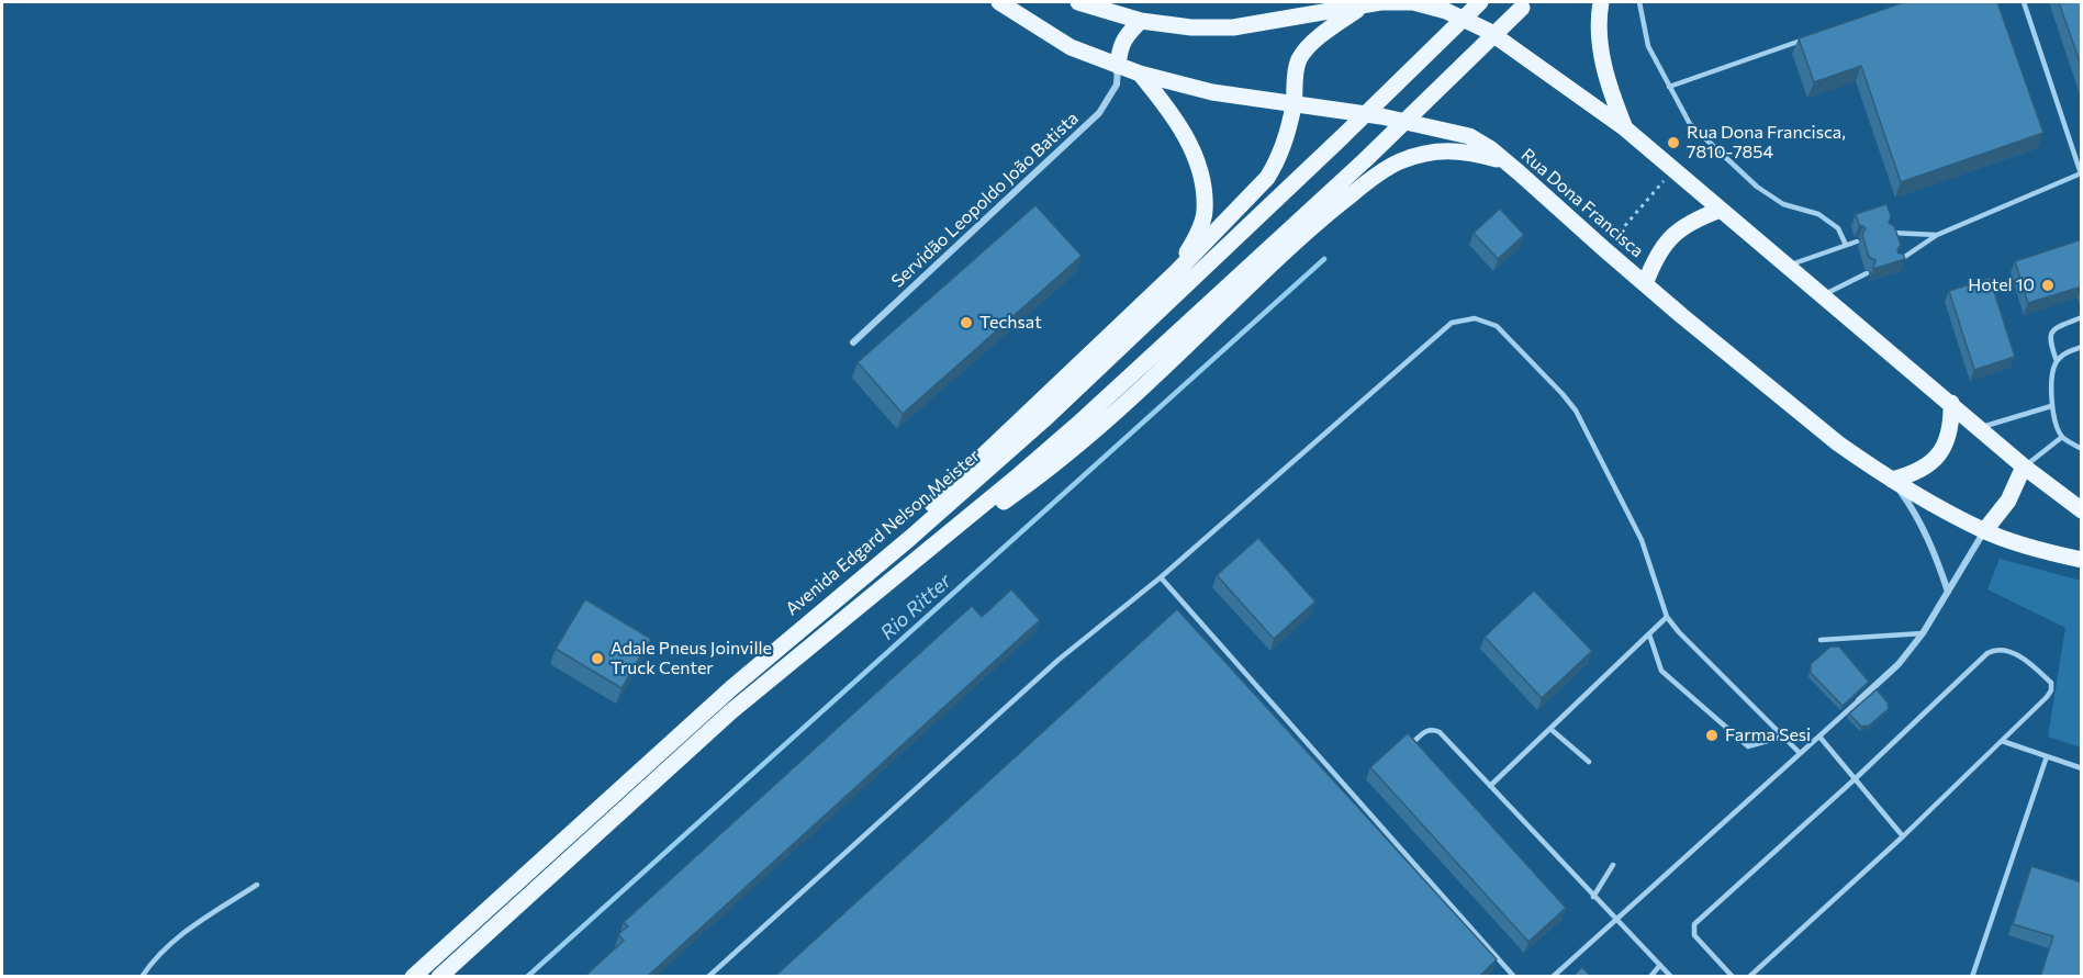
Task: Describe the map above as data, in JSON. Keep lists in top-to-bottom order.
{
  "streets": {
    "main road": ["Rua Dona Francisca", "Avenida Edgard Nelson Meister"],
    "street": ["Servidão Leopoldo João Batista"]
  },
  "crossings": [
    ["Servidão Leopoldo João Batista", "Rua Dona Francisca"]
  ],
  "water": ["Rio Ritter"],
  "places": [
    "Rua Dona Francisca, 7810-7854",
    "Hotel 10",
    "Techsat",
    "Adale Pneus Joinville Truck Center",
    "Farma Sesi"
  ]
}
